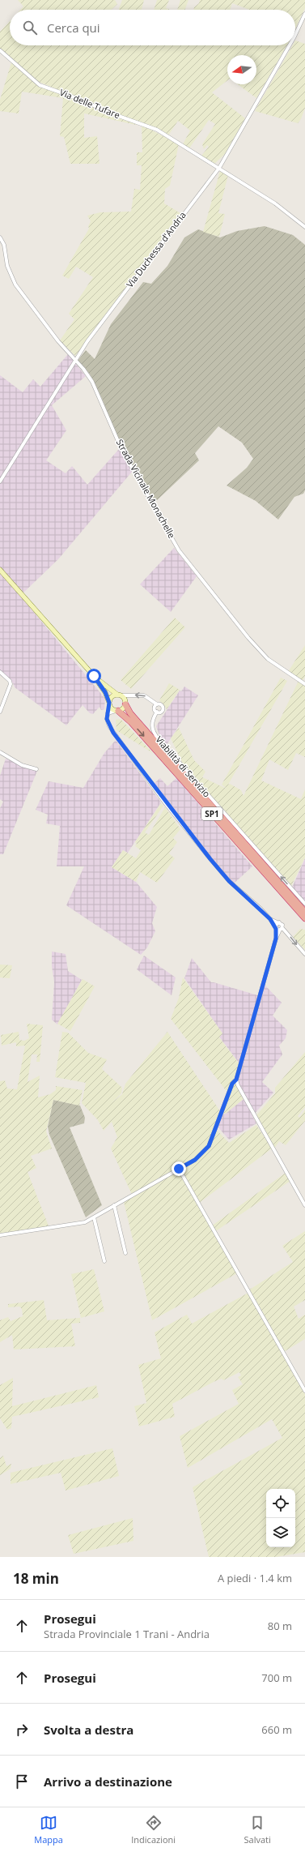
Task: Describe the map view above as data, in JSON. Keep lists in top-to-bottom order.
{
  "streets": {
    "highway": ["SP1"],
    "street": [
      "Via delle Tufare",
      "Via Duchessa d'Andria",
      "Strada Vicinale Monachelle",
      "Viabilità di Servizio"
    ]
  },
  "crossings": [
    ["Via delle Tufare", "Via Duchessa d'Andria"],
    ["Via Duchessa d'Andria", "Strada Vicinale Monachelle"]
  ],
  "one_way": ["Viabilità di Servizio"],
  "north": "left",
  "page": {
    "search": "Cerca qui",
    "heading": ["18 min", "A piedi · 1.4 km"],
    "list": [
      ["Prosegui", "Strada Provinciale 1 Trani - Andria", "80 m"],
      ["Prosegui", "700 m"],
      ["Svolta a destra", "660 m"],
      "Arrivo a destinazione"
    ],
    "nav": ["Mappa", "Indicazioni", "Salvati"]
  }
}
